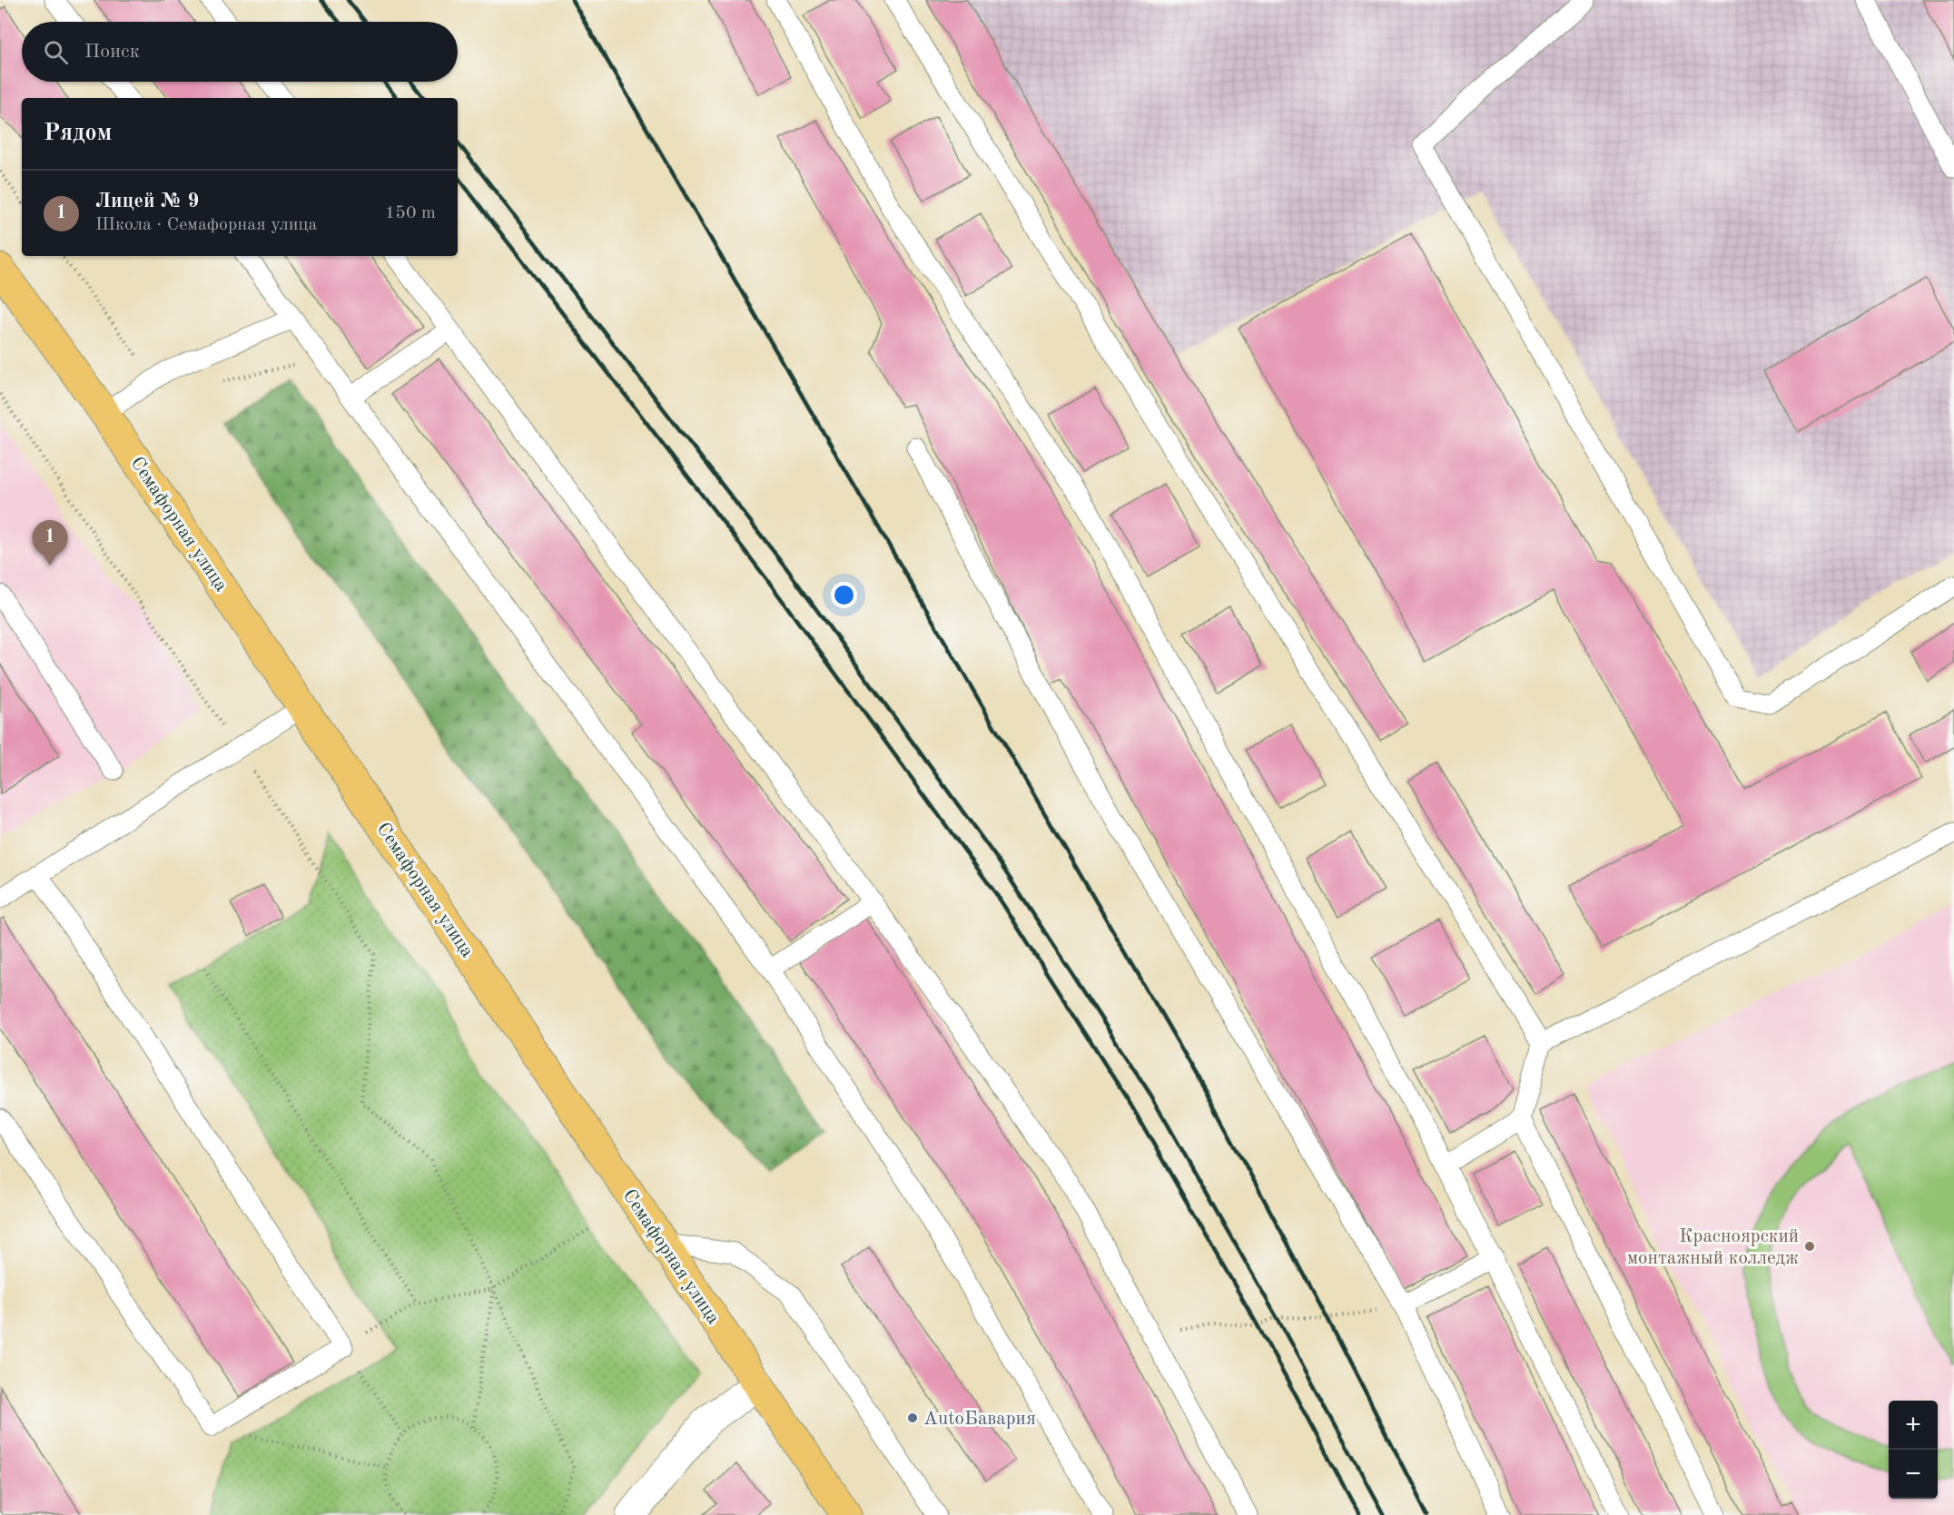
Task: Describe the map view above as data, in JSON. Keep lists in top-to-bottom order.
{
  "streets": {
    "highway": ["Семафорная улица"]
  },
  "places": ["Красноярский монтажный колледж", "AutoБавария"],
  "page": {
    "search": "Поиск",
    "heading": "Рядом",
    "list": [
      {
        "mark": "1",
        "name": "Лицей № 9",
        "note": "Школа · Семафорная улица",
        "value": "150 m"
      }
    ],
    "pins": "1",
    "map_buttons": ["+", "−"]
  }
}
